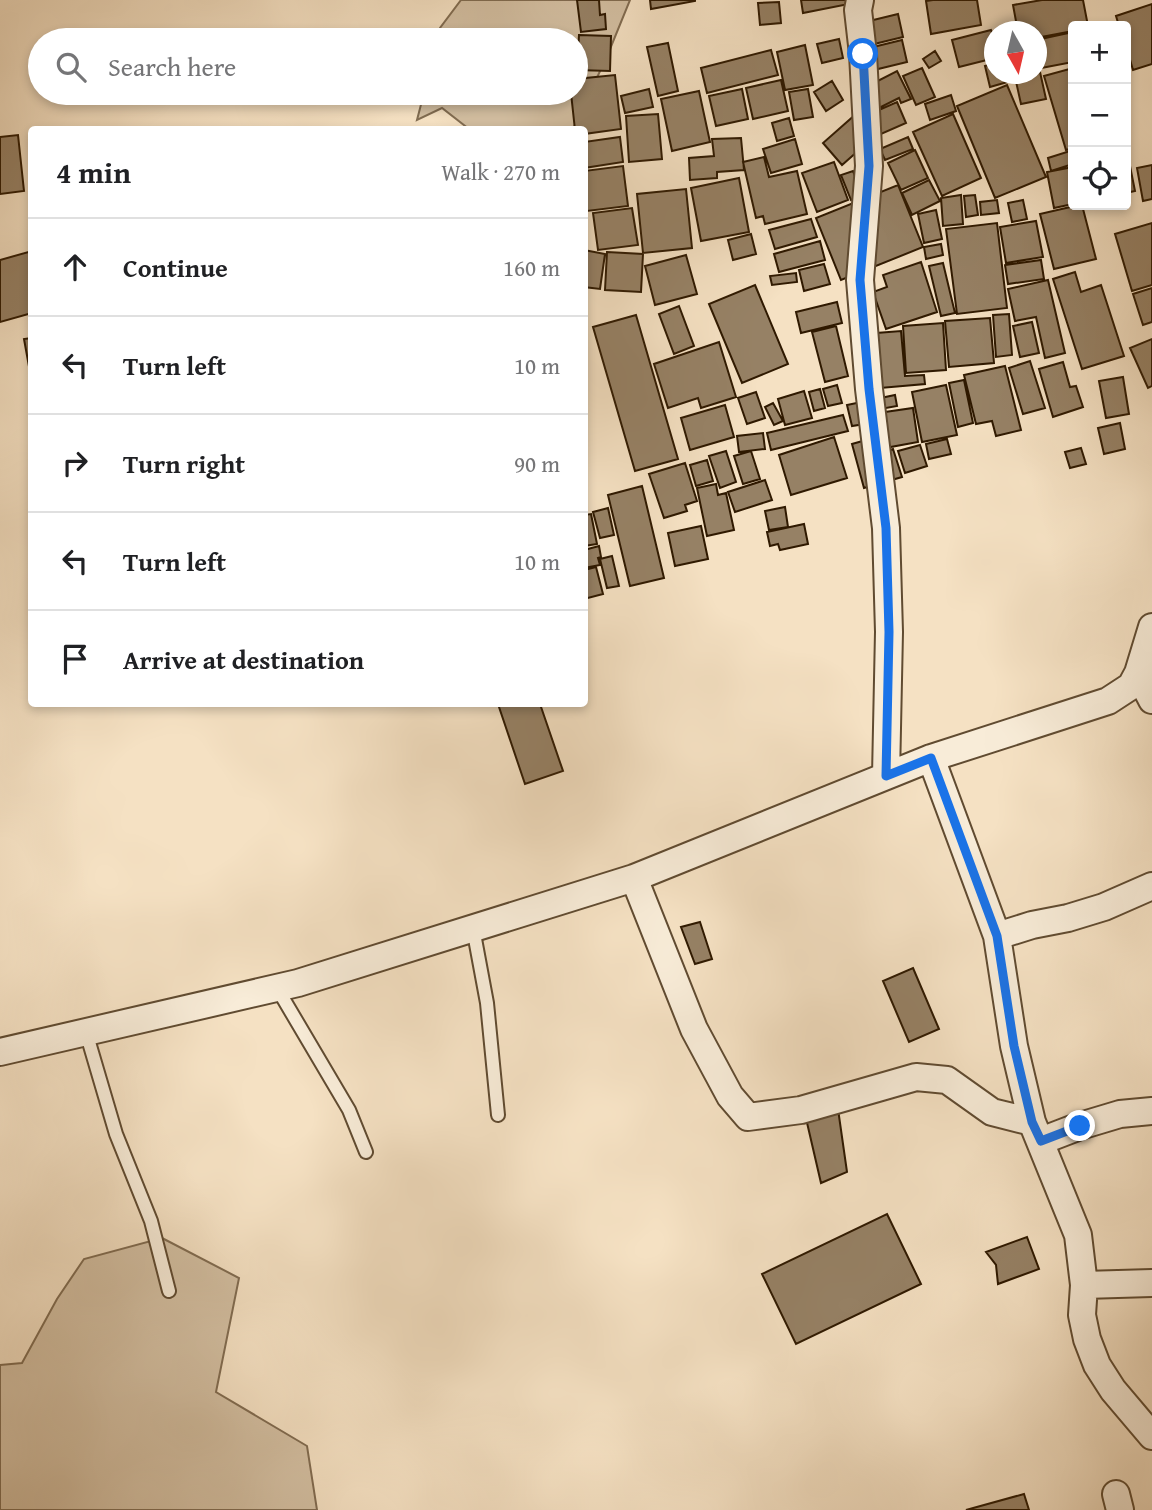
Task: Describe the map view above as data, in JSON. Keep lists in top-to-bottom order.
{
  "north": "bottom",
  "page": {
    "map_buttons": ["+", "−"],
    "search": "Search here",
    "heading": ["4 min", "Walk · 270 m"],
    "list": [
      ["Continue", "160 m"],
      ["Turn left", "10 m"],
      ["Turn right", "90 m"],
      ["Turn left", "10 m"],
      "Arrive at destination"
    ]
  }
}
